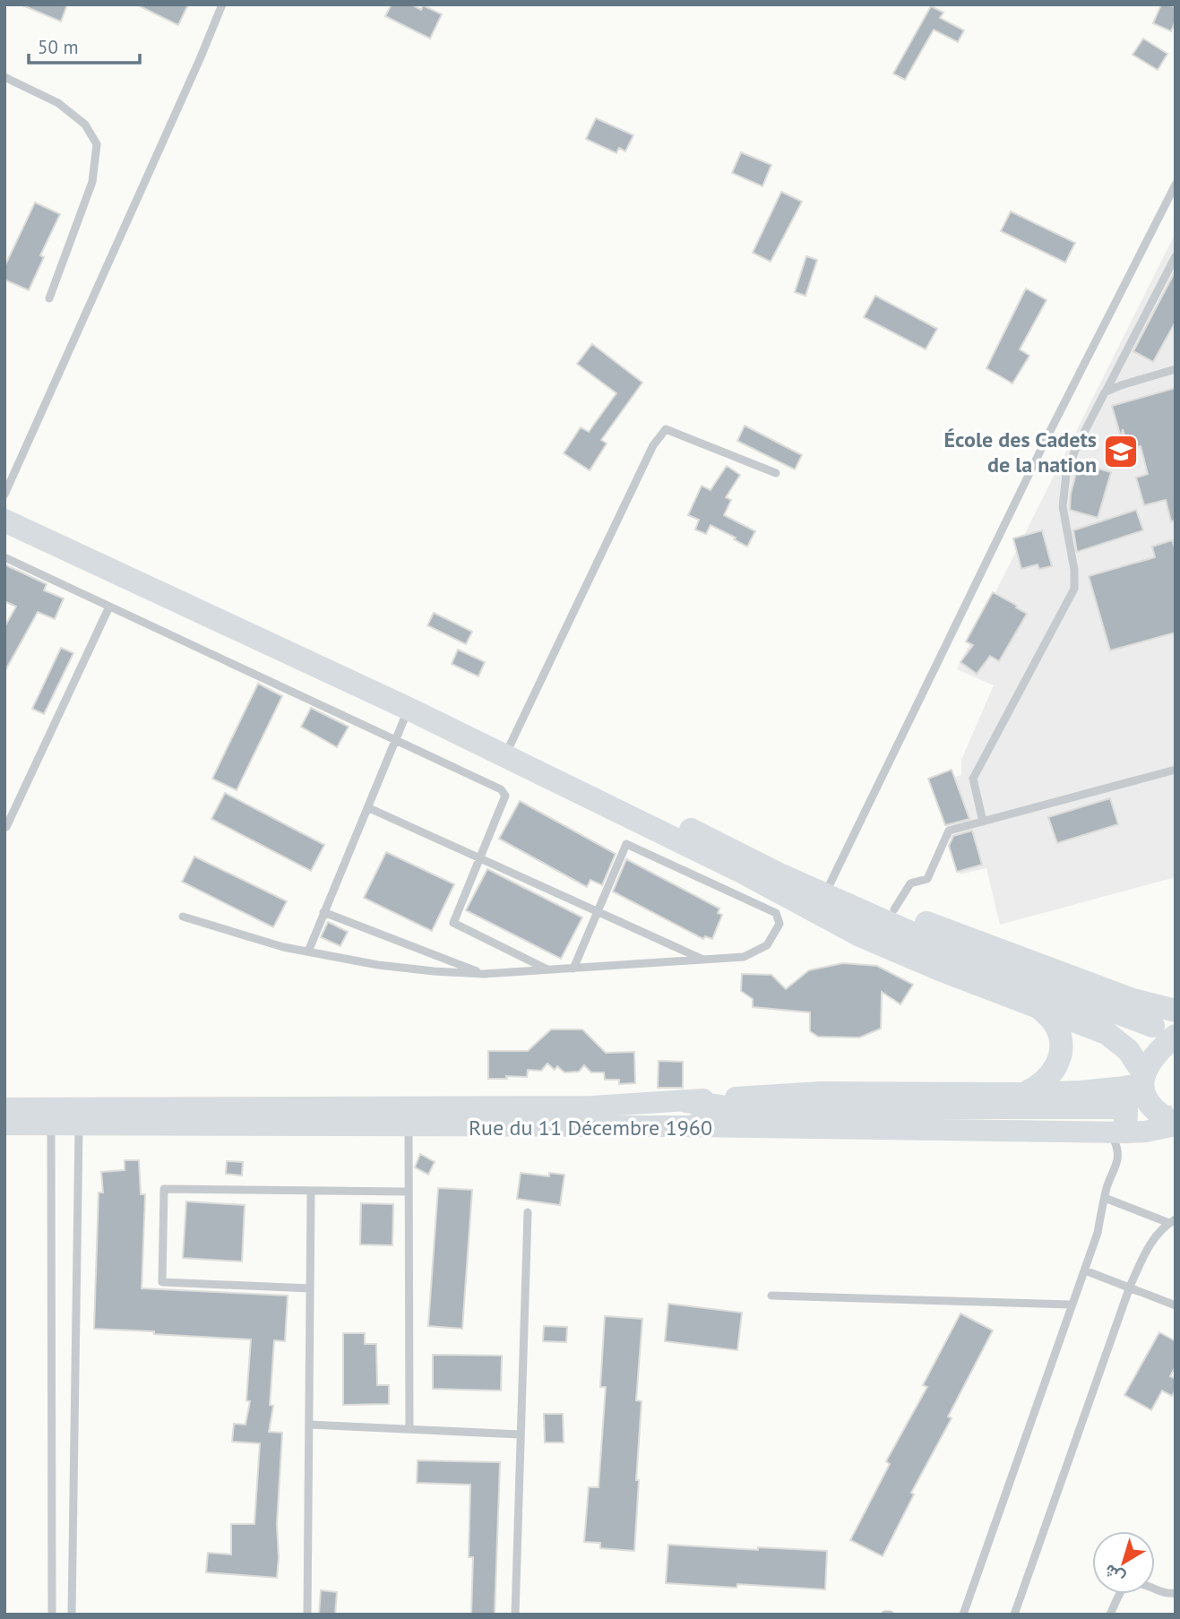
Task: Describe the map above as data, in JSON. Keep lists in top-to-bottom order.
{
  "streets": {
    "main road": ["Rue du 11 Décembre 1960"]
  },
  "places": {
    "school or university": ["École des Cadets de la nation"]
  },
  "scale_bar": "50 m",
  "north": "bottom left"
}
